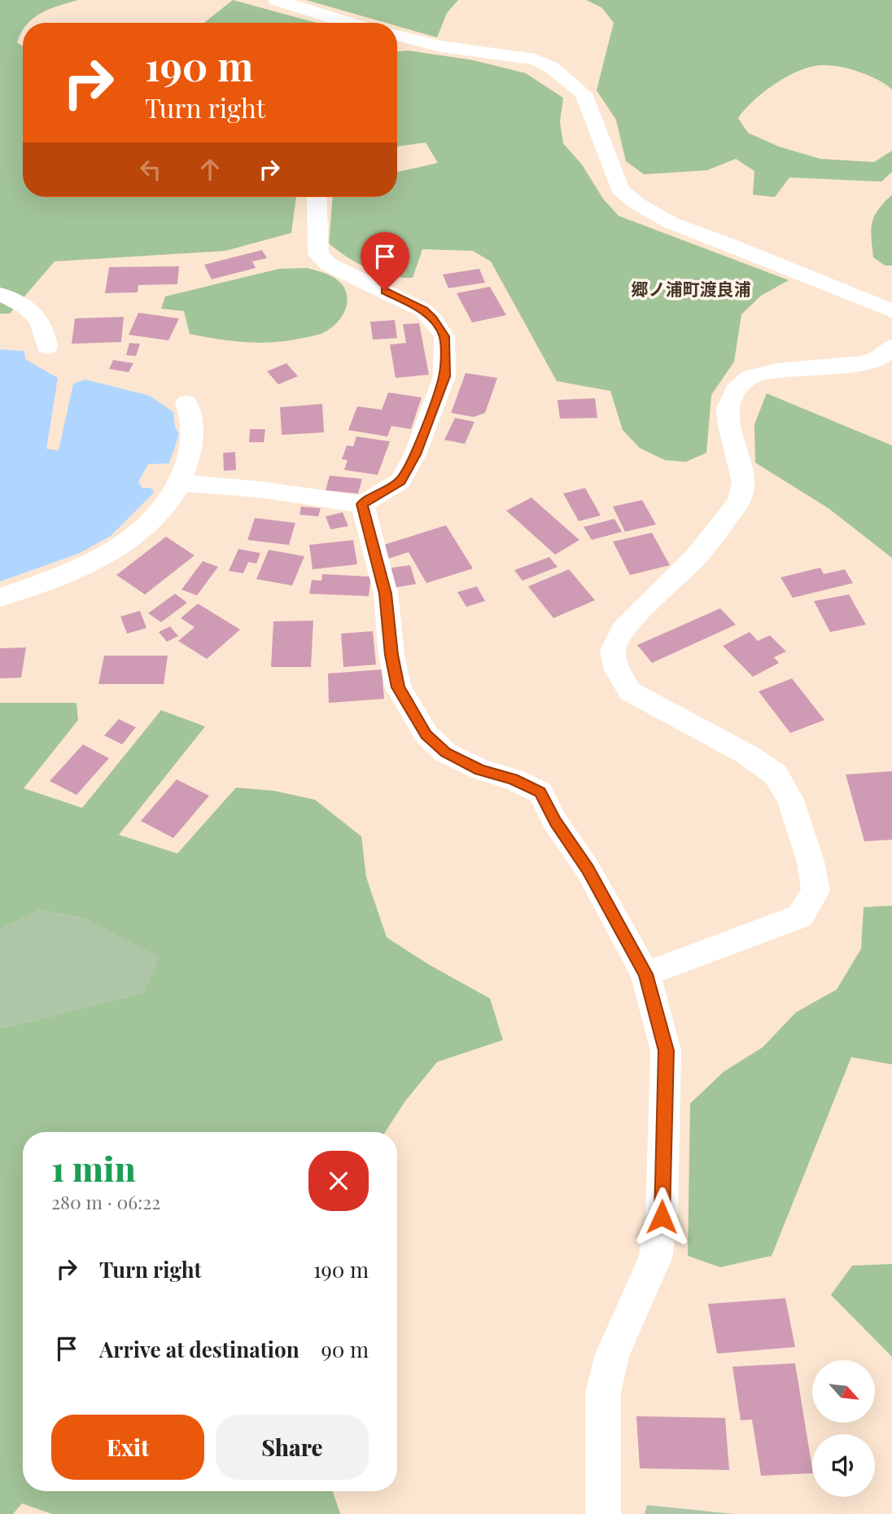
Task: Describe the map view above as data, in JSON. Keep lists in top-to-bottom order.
{
  "districts": ["郷ノ浦町渡良浦"],
  "north": "bottom right",
  "page": {
    "turn": ["190 m", "Turn right"],
    "heading": ["1 min", "280 m · 06:22"],
    "list": [
      {
        "name": "Turn right",
        "value": "190 m"
      },
      {
        "name": "Arrive at destination",
        "value": "90 m"
      }
    ],
    "buttons": ["Exit", "Share"]
  }
}
